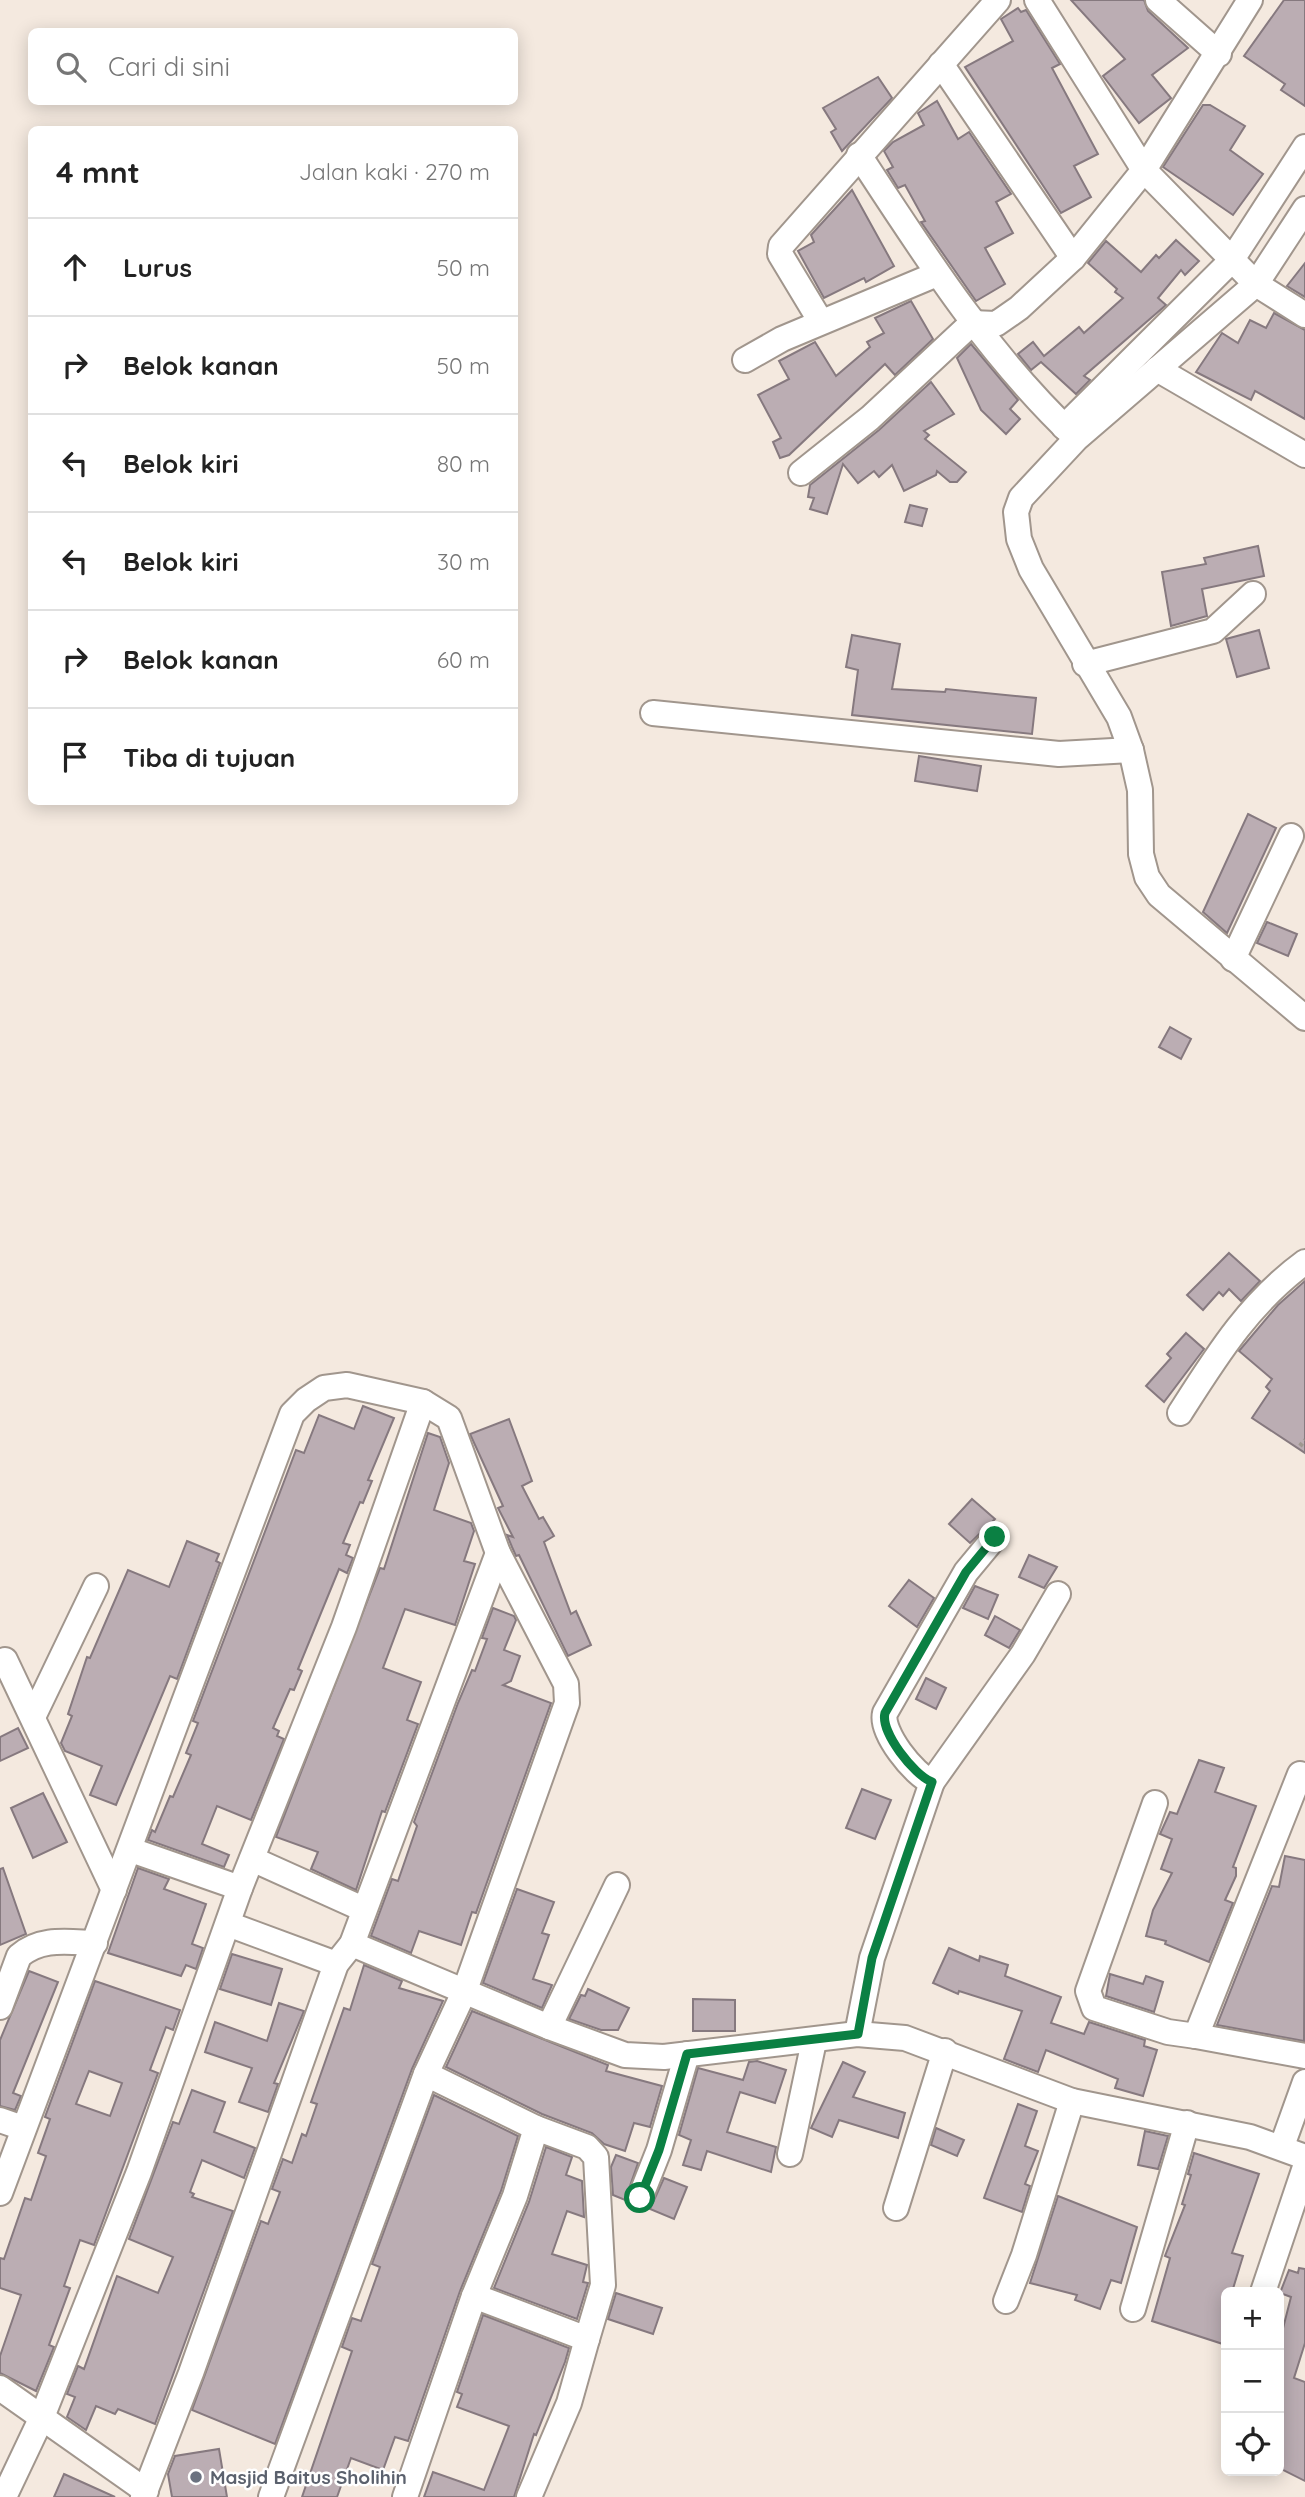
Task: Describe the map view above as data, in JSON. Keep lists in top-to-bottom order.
{
  "places": ["Masjid Baitus Sholihin"],
  "page": {
    "search": "Cari di sini",
    "heading": ["4 mnt", "Jalan kaki · 270 m"],
    "list": [
      ["Lurus", "50 m"],
      ["Belok kanan", "50 m"],
      ["Belok kiri", "80 m"],
      ["Belok kiri", "30 m"],
      ["Belok kanan", "60 m"],
      "Tiba di tujuan"
    ],
    "map_buttons": ["+", "−"]
  }
}
